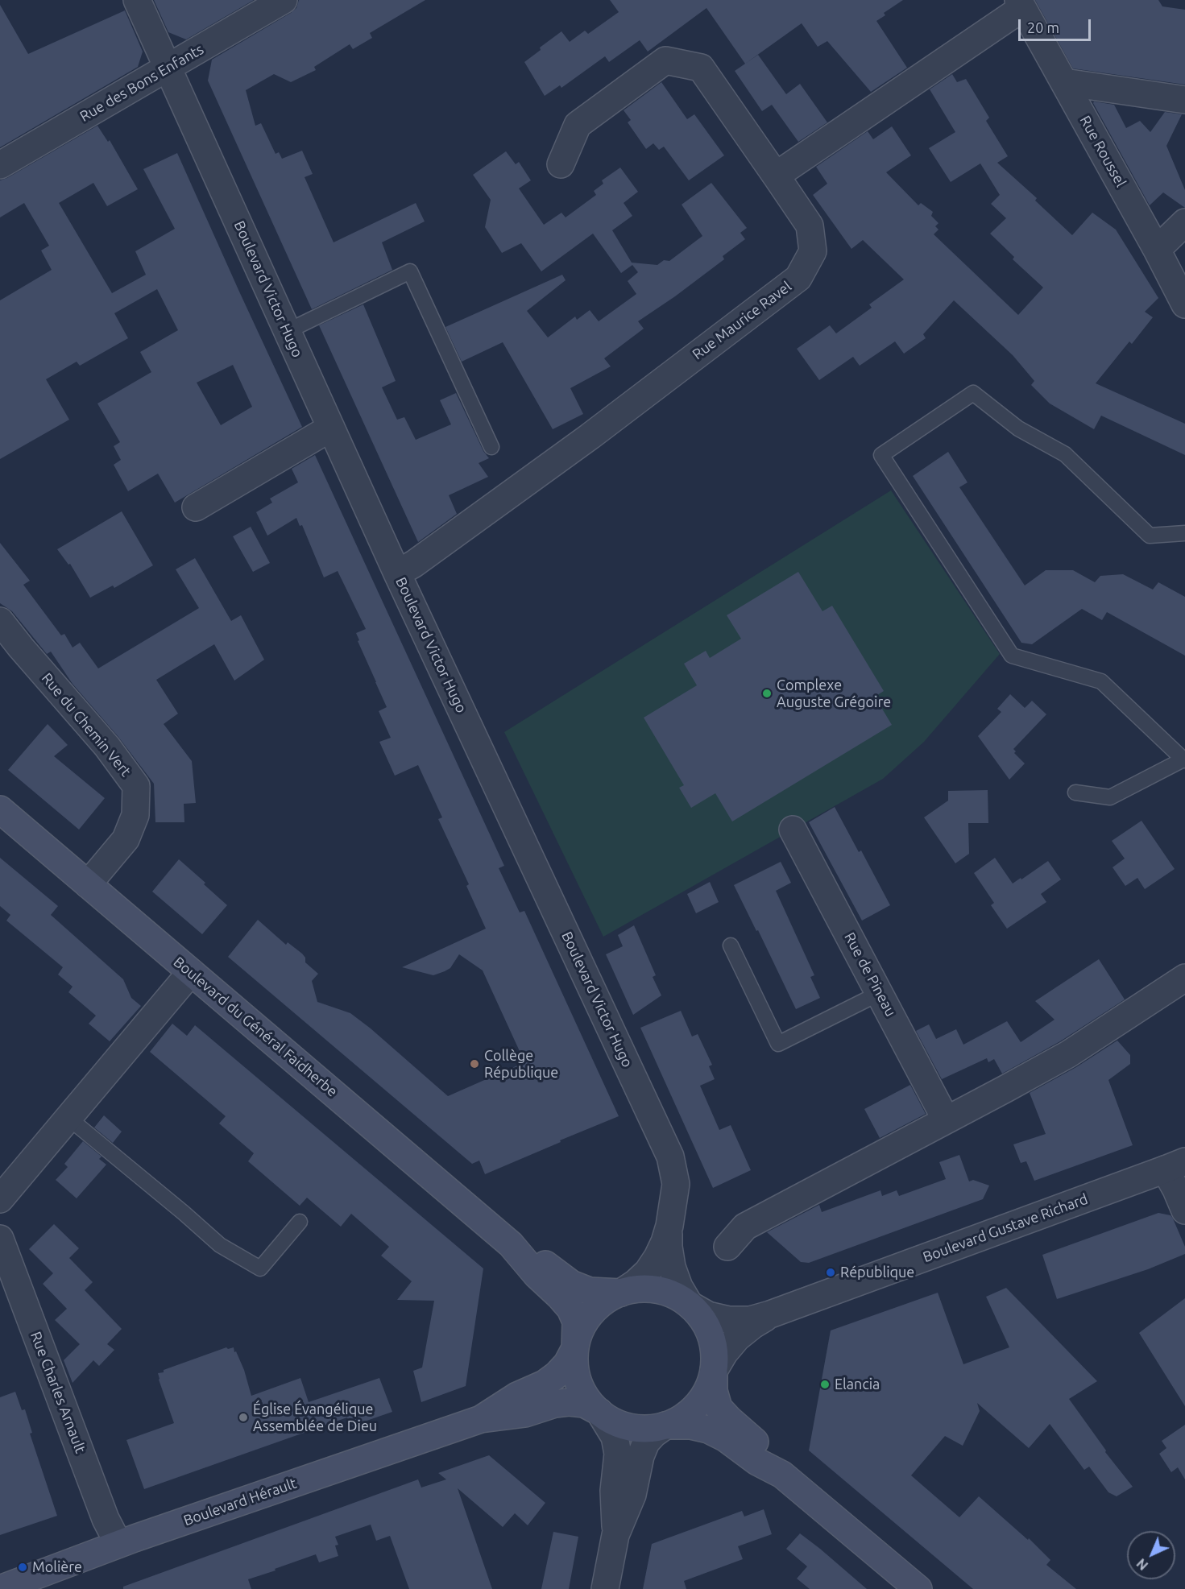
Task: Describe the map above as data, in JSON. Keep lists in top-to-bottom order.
{
  "streets": {
    "main road": ["Boulevard du Général Faidherbe", "Boulevard Hérault"],
    "street": [
      "Rue des Bons Enfants",
      "Rue Roussel",
      "Boulevard Victor Hugo",
      "Rue Maurice Ravel",
      "Rue du Chemin Vert",
      "Rue de Pineau",
      "Boulevard Gustave Richard",
      "Rue Charles Arnault"
    ]
  },
  "crossings": [
    ["Rue des Bons Enfants", "Boulevard Victor Hugo"],
    ["Boulevard Victor Hugo", "Rue Maurice Ravel"],
    ["Boulevard Victor Hugo", "Boulevard du Général Faidherbe"],
    ["Boulevard Victor Hugo", "Boulevard Gustave Richard"],
    ["Boulevard Victor Hugo", "Boulevard Hérault"],
    ["Rue du Chemin Vert", "Boulevard du Général Faidherbe"],
    ["Boulevard du Général Faidherbe", "Boulevard Gustave Richard"],
    ["Boulevard du Général Faidherbe", "Boulevard Hérault"],
    ["Boulevard Gustave Richard", "Boulevard Hérault"],
    ["Rue Charles Arnault", "Boulevard Hérault"]
  ],
  "places": [
    "Complexe Auguste Grégoire",
    "Collège République",
    "République",
    "Elancia",
    "Église Évangélique Assemblée de Dieu",
    "Molière"
  ],
  "scale_bar": "20 m",
  "north": "bottom left"
}
